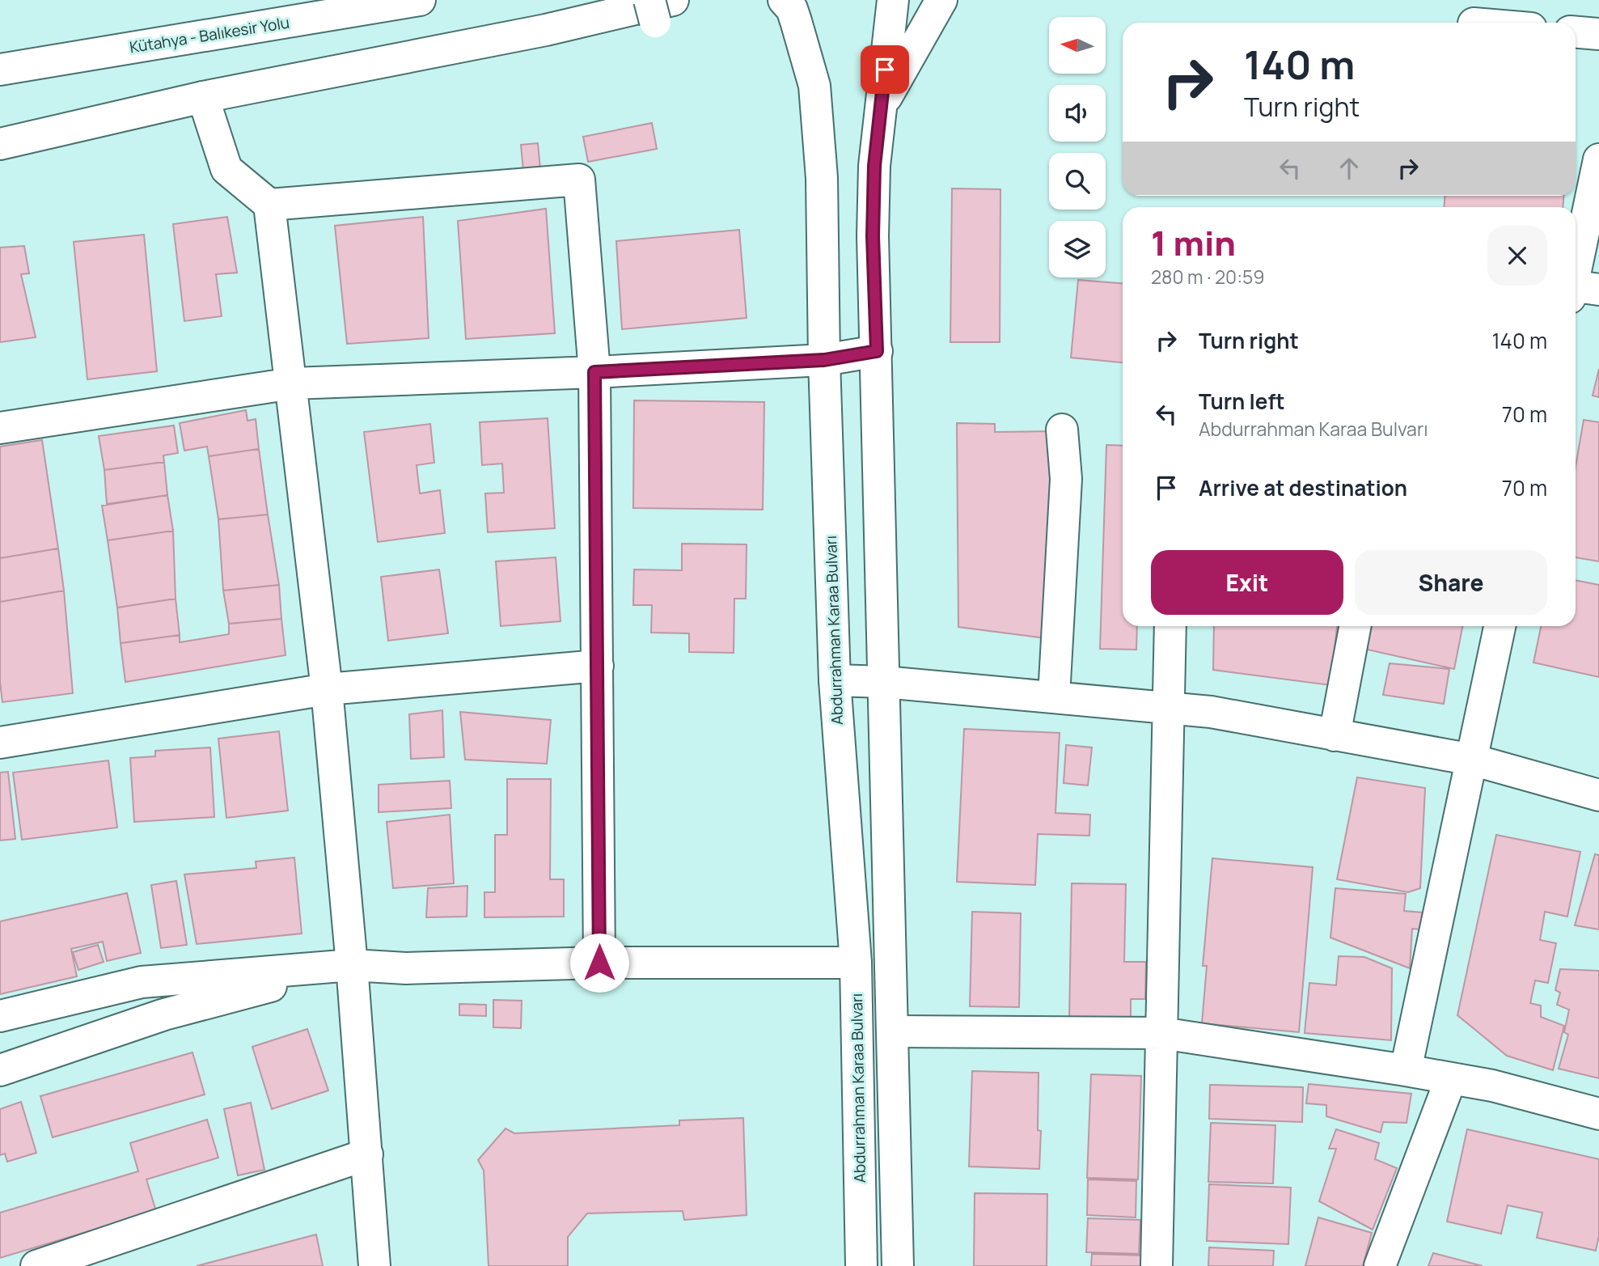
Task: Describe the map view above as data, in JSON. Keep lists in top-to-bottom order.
{
  "streets": {
    "main road": ["Kütahya - Balıkesir Yolu", "Abdurrahman Karaa Bulvarı"]
  },
  "north": "left",
  "page": {
    "turn": ["140 m", "Turn right"],
    "heading": ["1 min", "280 m · 20:59"],
    "list": [
      {
        "name": "Turn right",
        "value": "140 m"
      },
      {
        "name": "Turn left",
        "note": "Abdurrahman Karaa Bulvarı",
        "value": "70 m"
      },
      {
        "name": "Arrive at destination",
        "value": "70 m"
      }
    ],
    "buttons": ["Exit", "Share"]
  }
}
